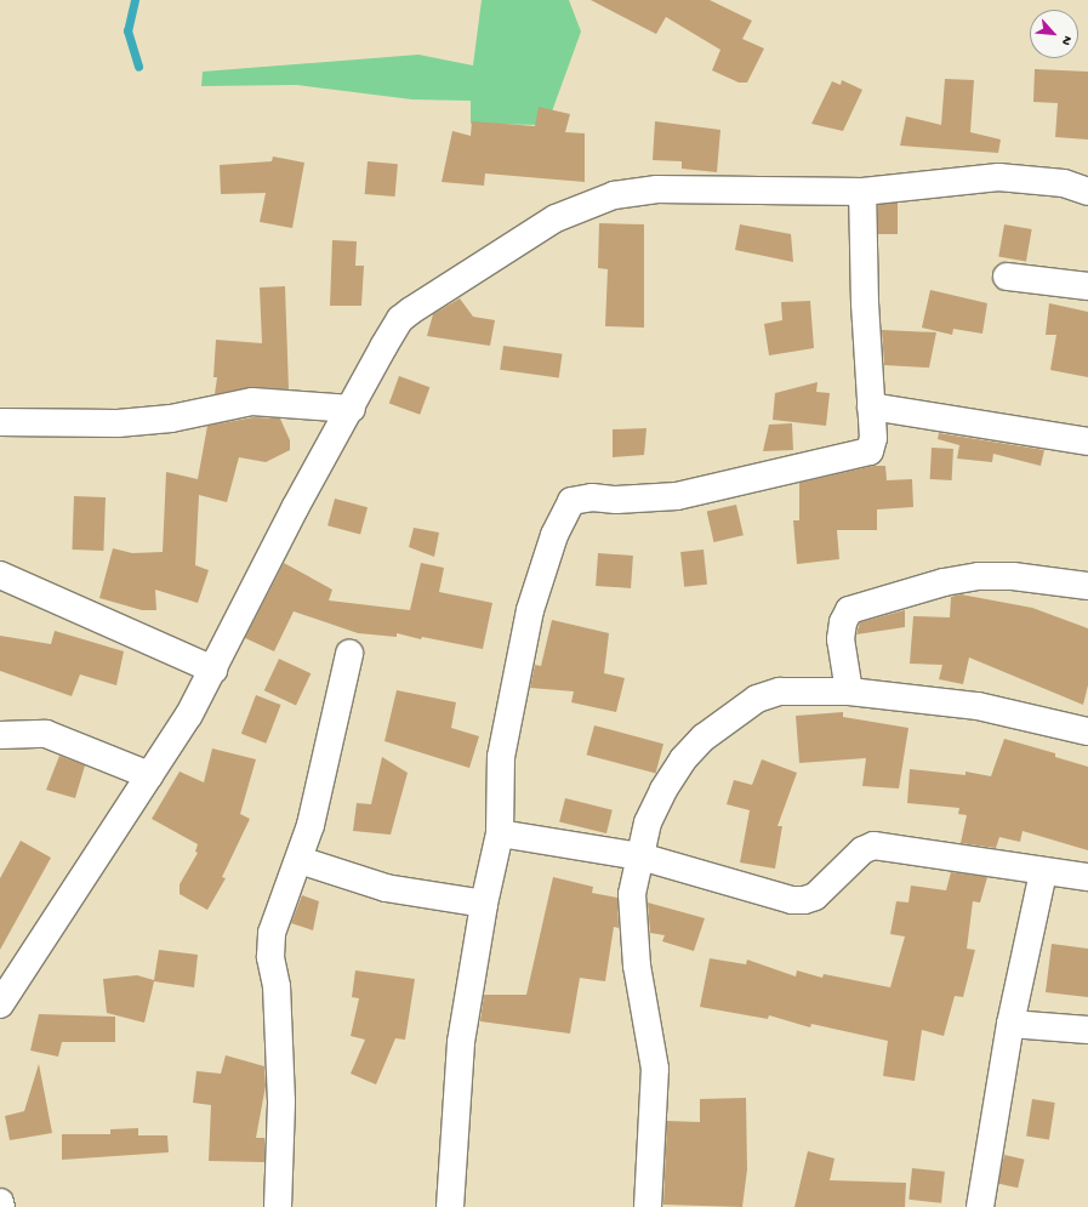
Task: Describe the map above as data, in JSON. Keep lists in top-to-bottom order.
{
  "north": "bottom right"
}
